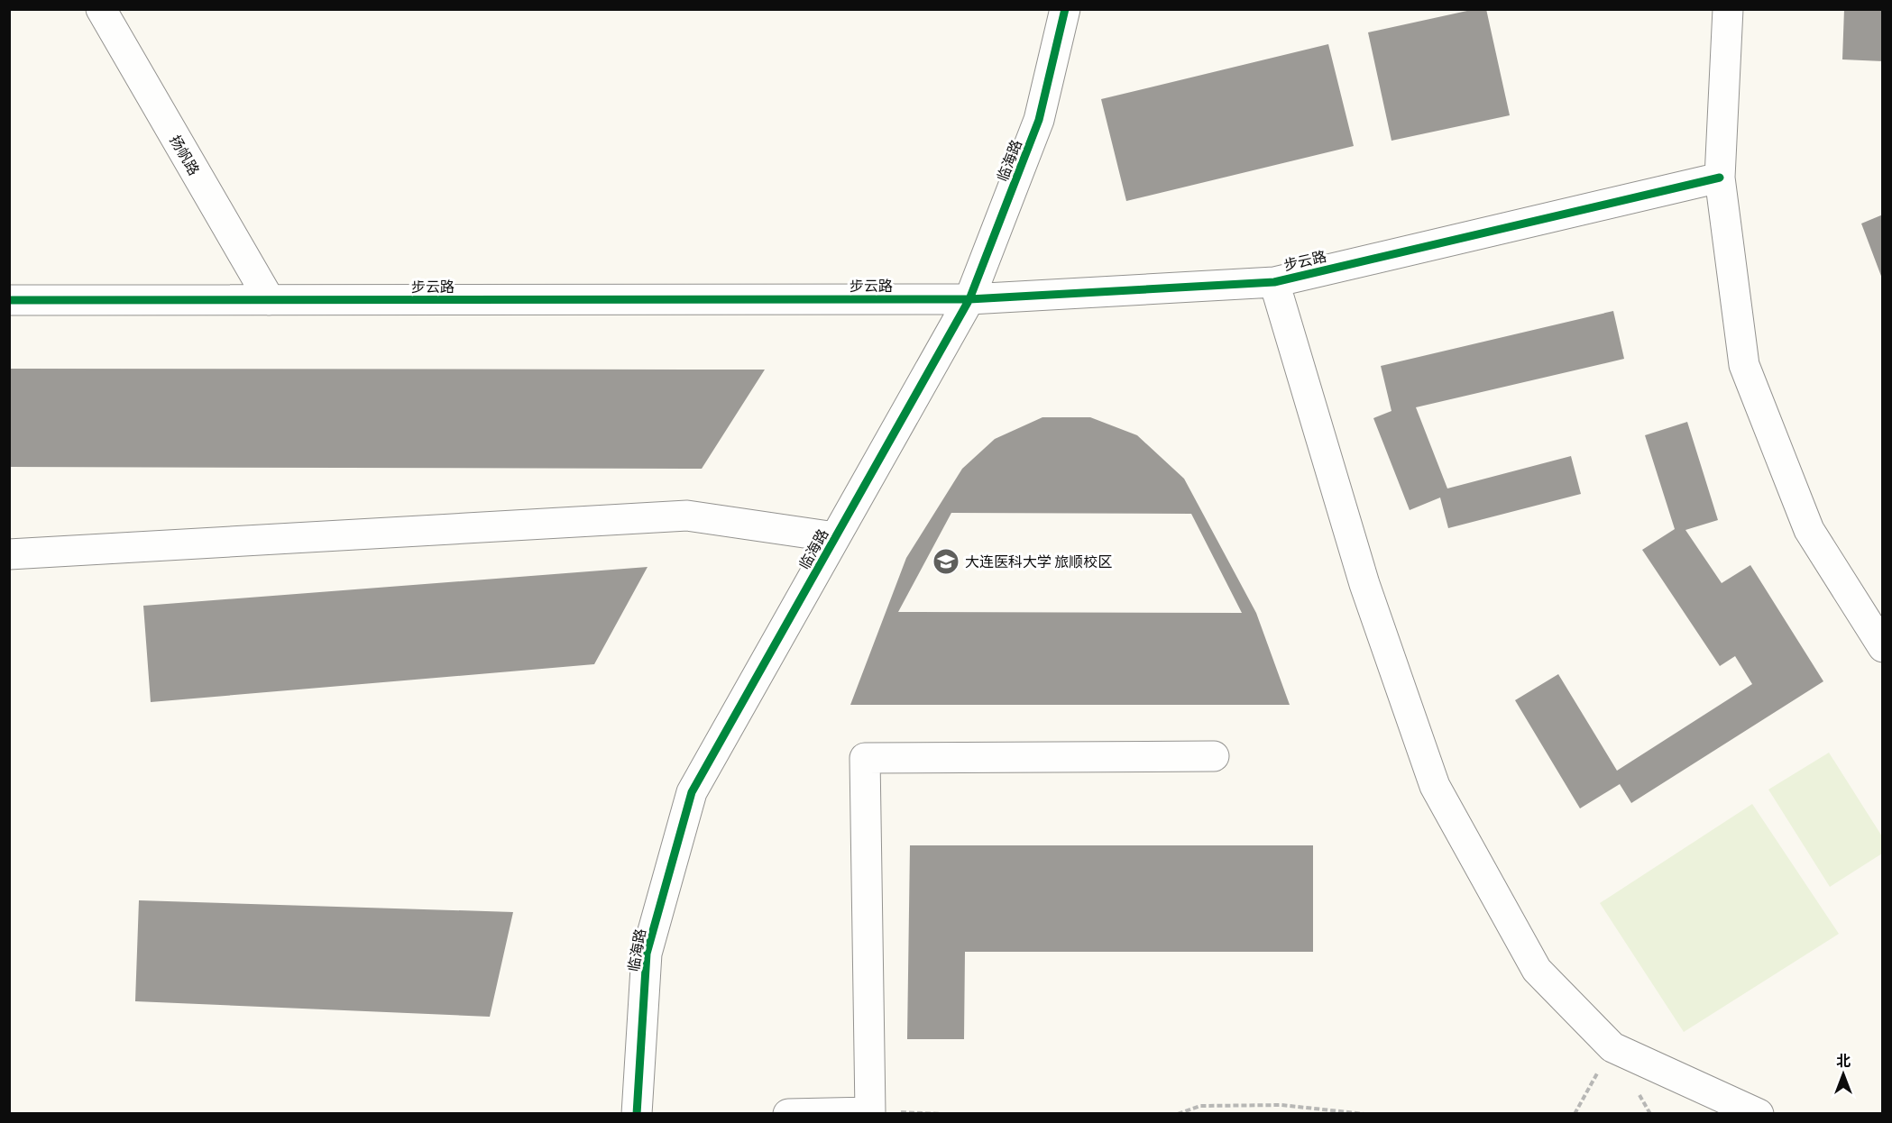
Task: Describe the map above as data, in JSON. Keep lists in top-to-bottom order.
{
  "streets": {
    "street": ["扬帆路", "临海路", "步云路"]
  },
  "crossings": [
    ["扬帆路", "步云路"],
    ["临海路", "步云路"]
  ],
  "places": {
    "school or university": ["大连医科大学 旅顺校区"]
  },
  "north": "top"
}
